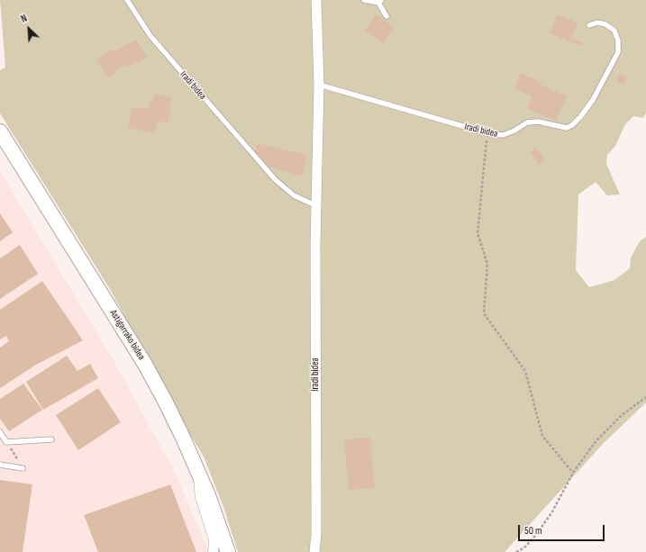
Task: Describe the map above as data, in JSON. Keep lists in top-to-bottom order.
{
  "streets": {
    "main road": ["Astigarrako bidea"],
    "street": ["Iradi bidea"]
  },
  "scale_bar": "50 m",
  "north": "top left"
}
